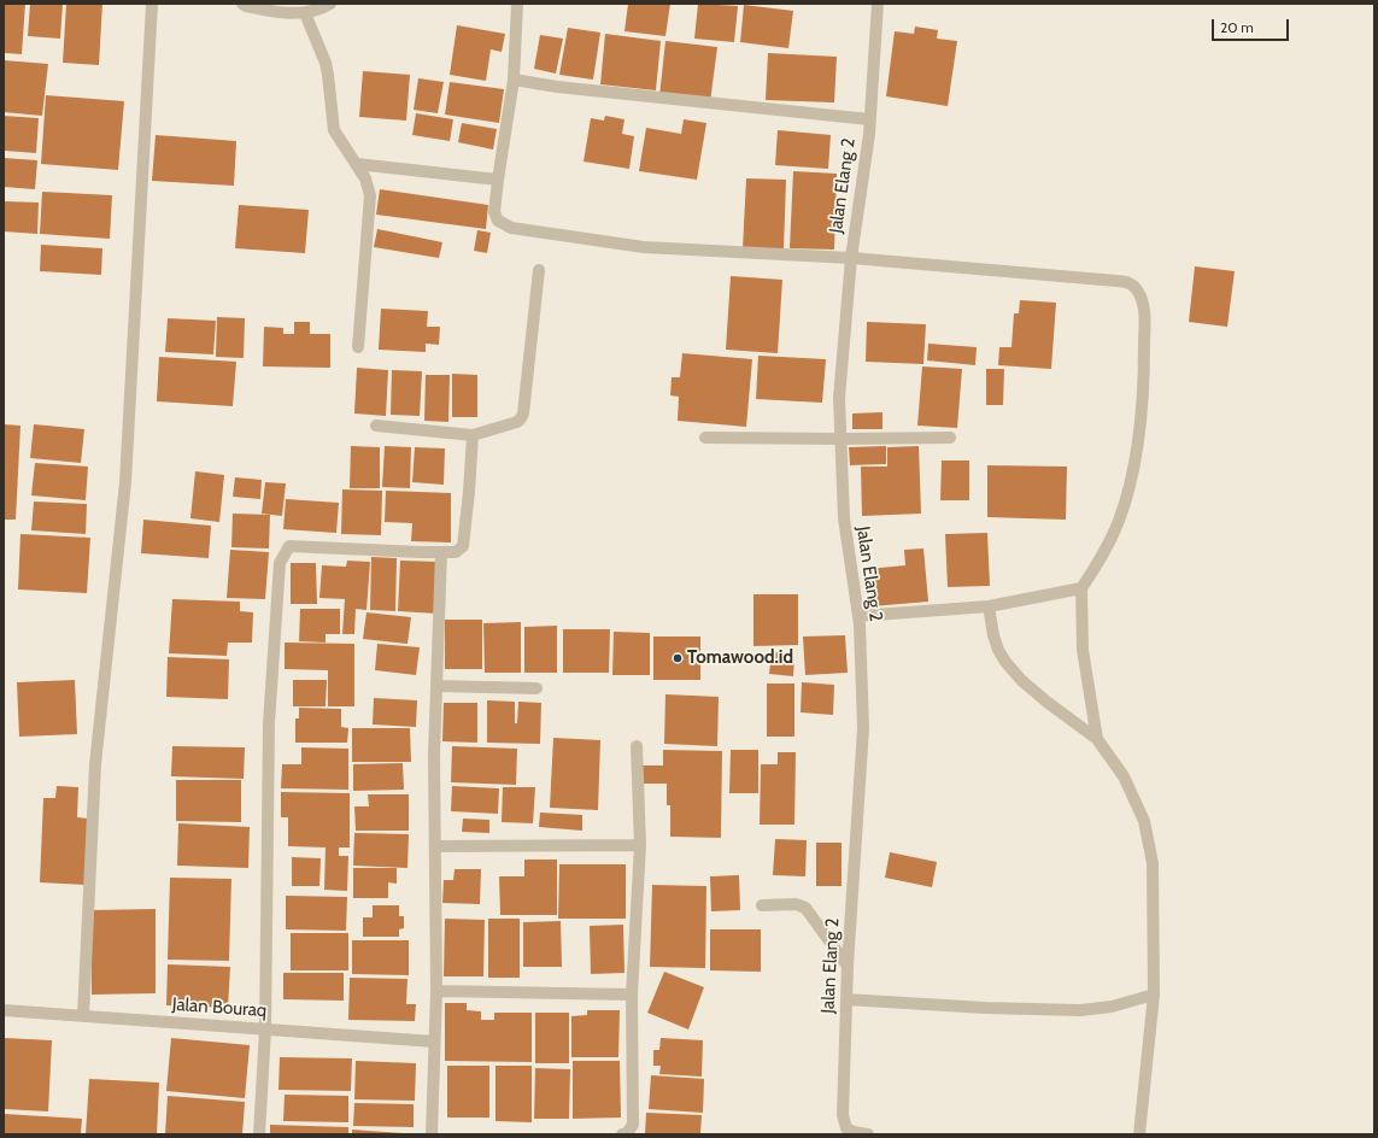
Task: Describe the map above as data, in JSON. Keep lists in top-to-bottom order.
{
  "streets": {
    "street": ["Jalan Elang 2", "Jalan Bouraq"]
  },
  "places": ["Tomawood.id"],
  "scale_bar": "20 m"
}
